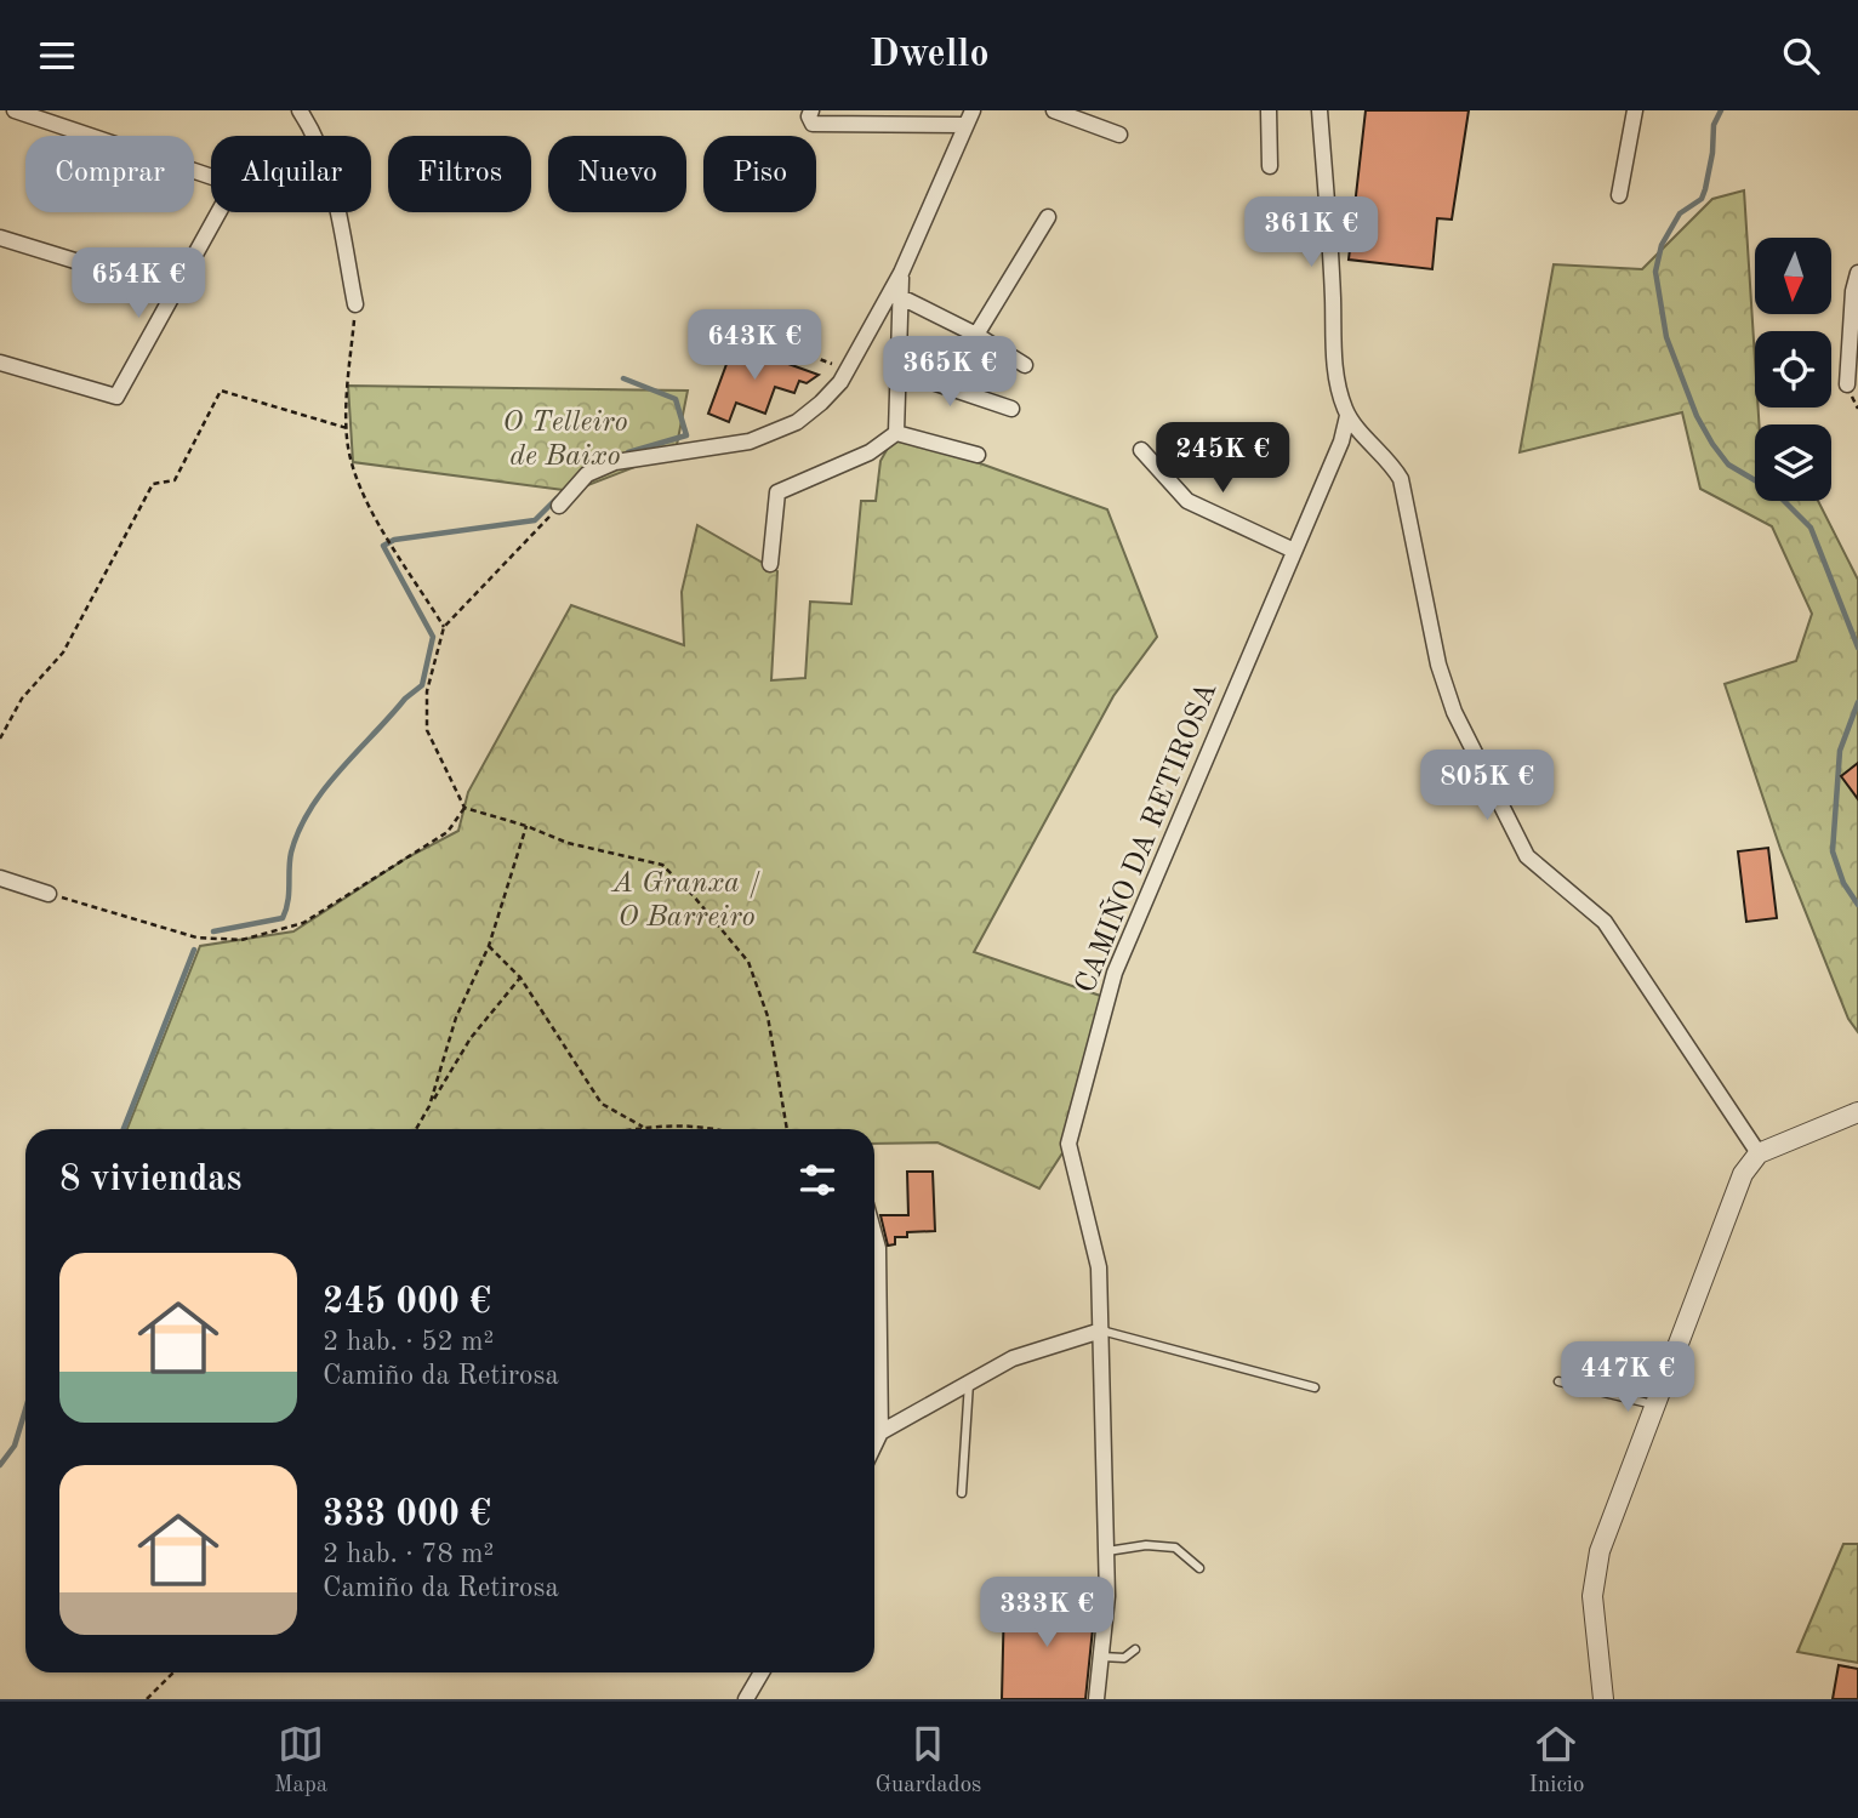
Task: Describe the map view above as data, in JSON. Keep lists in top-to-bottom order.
{
  "streets": {
    "street": ["CAMIÑO DA RETIROSA"]
  },
  "parks": ["O Telleiro de Baixo", "A Granxa / O Barreiro"],
  "north": "bottom",
  "page": {
    "header": "Dwello",
    "chip": [
      "Comprar",
      "Alquilar",
      "Filtros",
      "Nuevo",
      "Piso"
    ],
    "price": [
      "361K €",
      "654K €",
      "643K €",
      "365K €",
      "245K €",
      "805K €",
      "447K €",
      "333K €"
    ],
    "heading": "8 viviendas",
    "list": [
      {
        "name": "245 000 €",
        "note": "2 hab. · 52 m² · Camiño da Retirosa"
      },
      {
        "name": "333 000 €",
        "note": "2 hab. · 78 m² · Camiño da Retirosa"
      }
    ],
    "tabs": ["Mapa", "Guardados", "Inicio"]
  }
}
